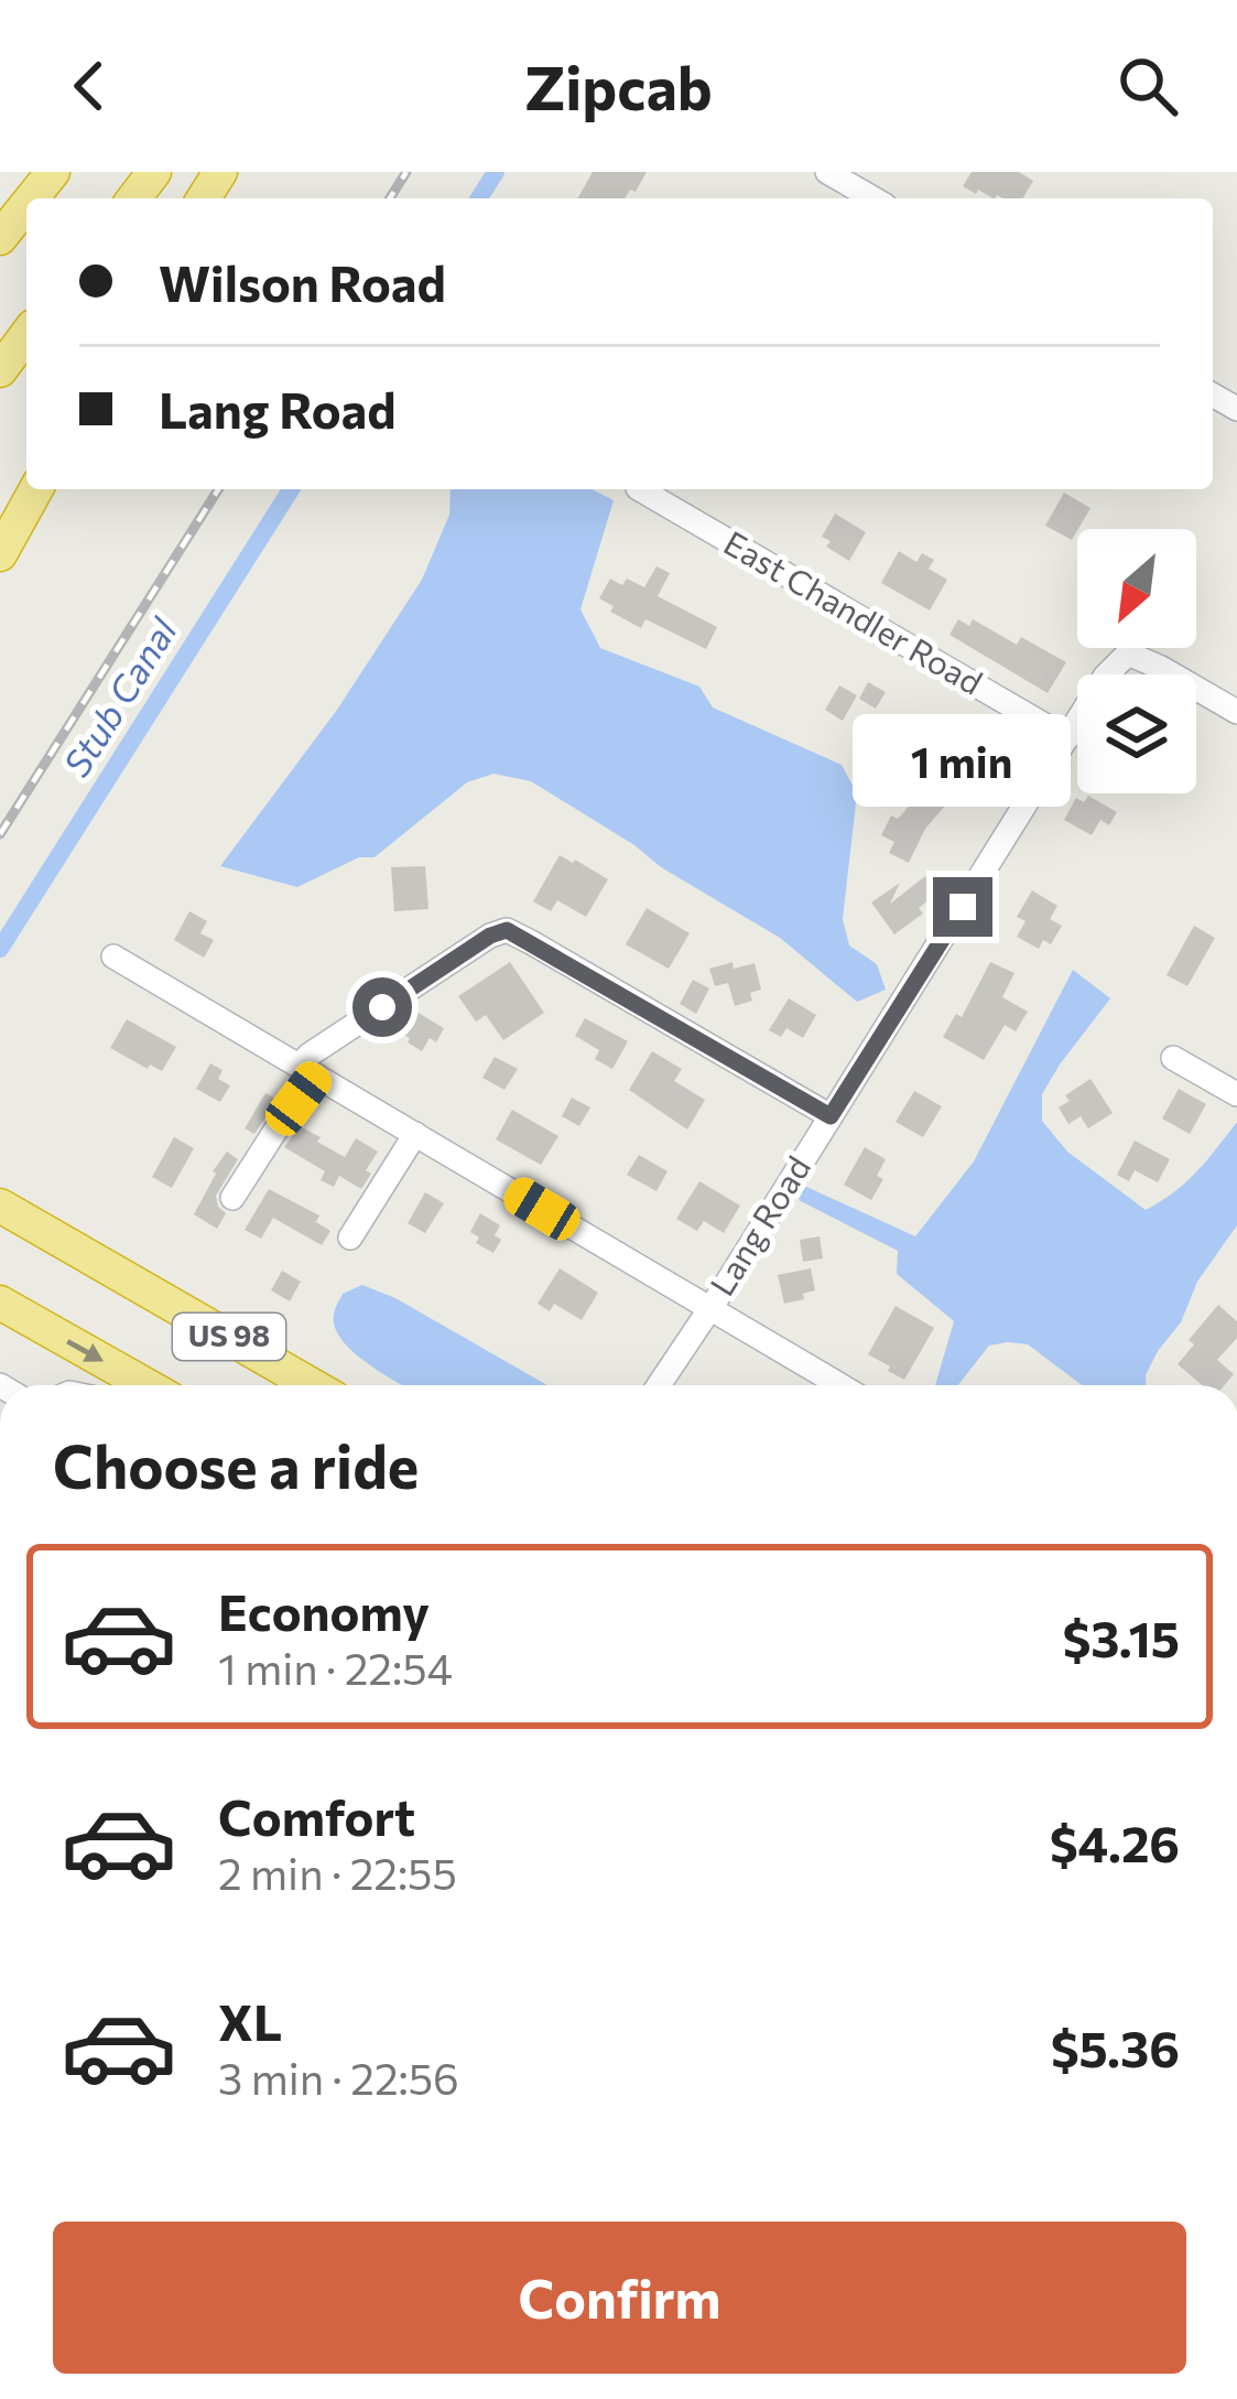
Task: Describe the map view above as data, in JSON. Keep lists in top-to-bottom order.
{
  "streets": {
    "highway": ["US 98"],
    "street": ["East Chandler Road", "Lang Road"]
  },
  "crossings": [
    ["East Chandler Road", "Lang Road"]
  ],
  "water": ["Stub Canal"],
  "north": "bottom left",
  "page": {
    "header": "Zipcab",
    "banner": ["Wilson Road", "Lang Road"],
    "bubble": "1 min",
    "heading": "Choose a ride",
    "list": [
      {
        "name": "Economy",
        "note": "1 min · 22:54",
        "value": "$3.15"
      },
      {
        "name": "Comfort",
        "note": "2 min · 22:55",
        "value": "$4.26"
      },
      {
        "name": "XL",
        "note": "3 min · 22:56",
        "value": "$5.36"
      }
    ],
    "buttons": "Confirm"
  }
}
